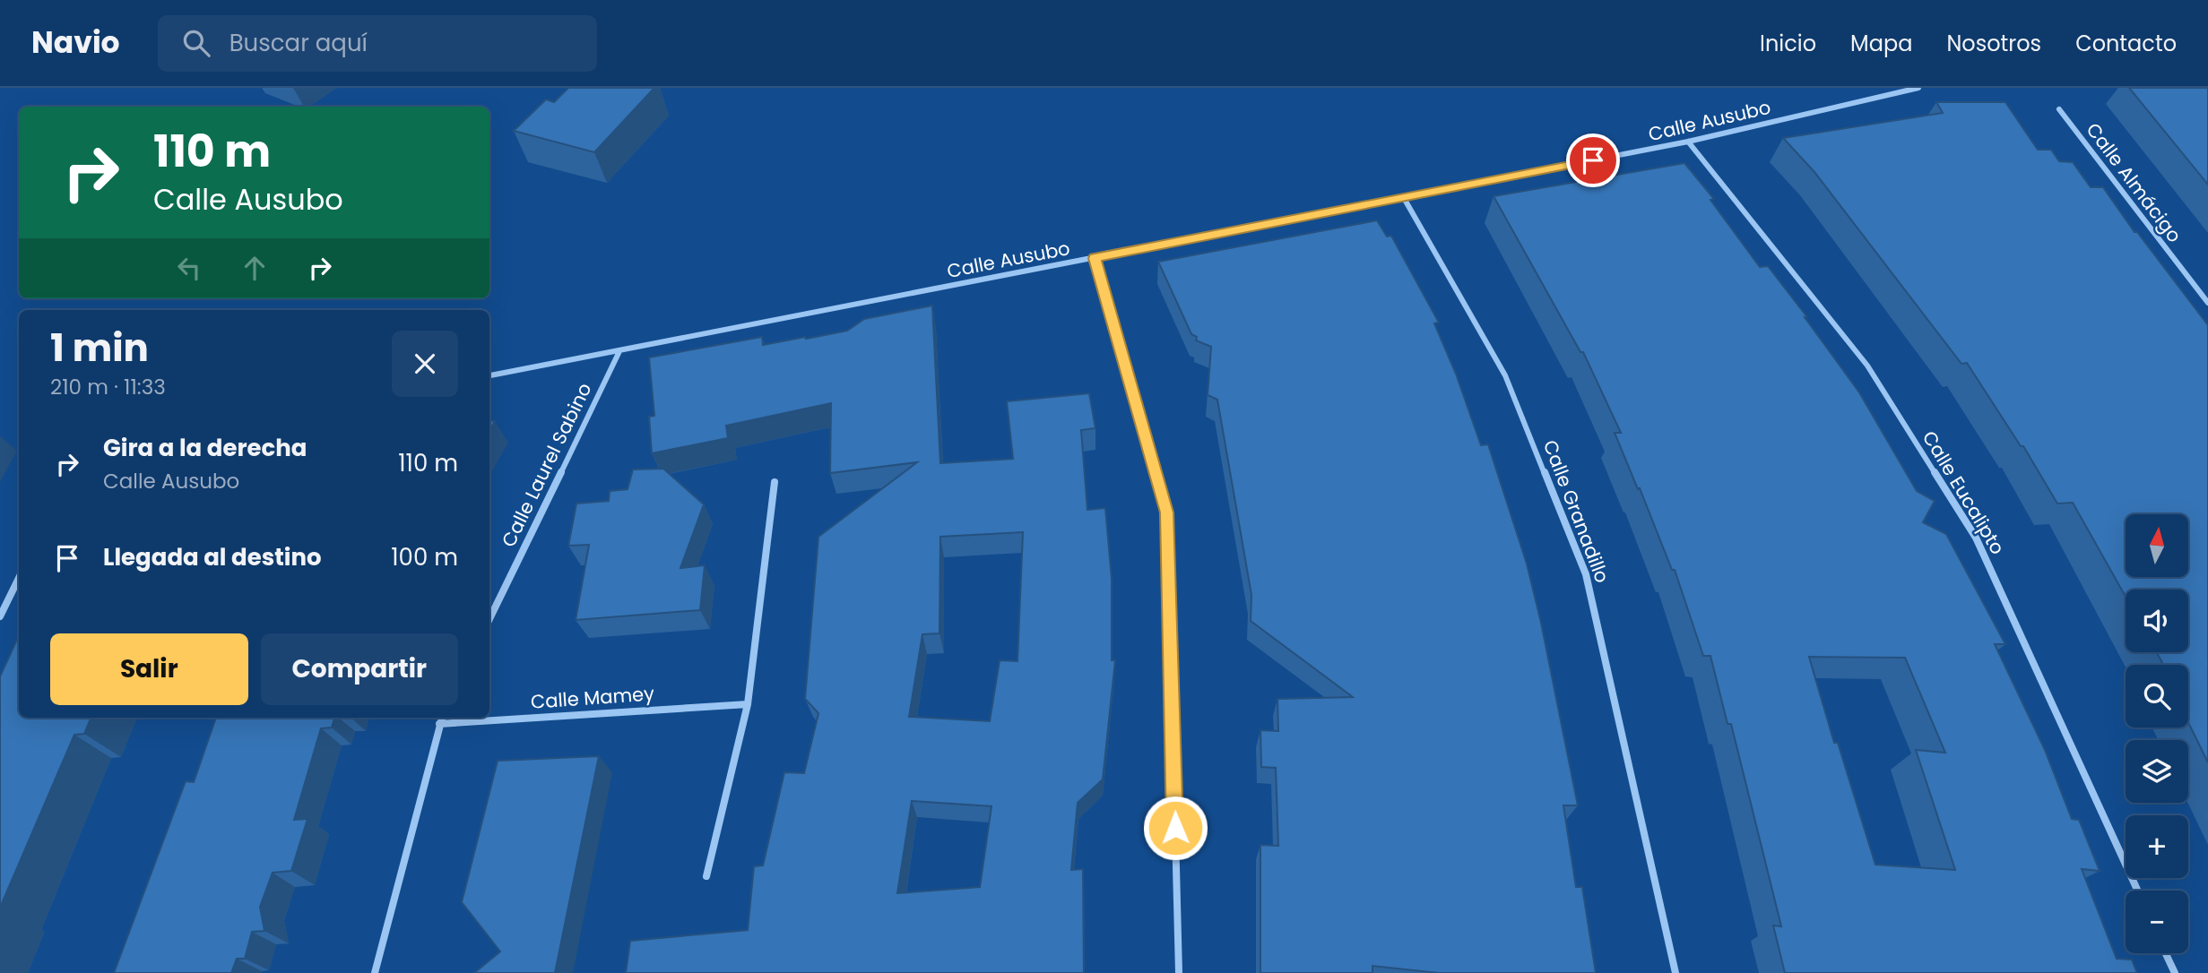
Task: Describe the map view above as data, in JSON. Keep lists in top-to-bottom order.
{
  "streets": {
    "street": [
      "Calle Ausubo",
      "Calle Almácigo",
      "Calle Laurel Sabino",
      "Calle Eucalipto",
      "Calle Granadillo",
      "Calle Mamey"
    ]
  },
  "crossings": [
    ["Calle Ausubo", "Calle Laurel Sabino"],
    ["Calle Ausubo", "Calle Eucalipto"],
    ["Calle Ausubo", "Calle Granadillo"]
  ],
  "north": "top",
  "page": {
    "header": "Navio",
    "search": "Buscar aquí",
    "nav": [
      "Inicio",
      "Mapa",
      "Nosotros",
      "Contacto"
    ],
    "turn": ["110 m", "Calle Ausubo"],
    "heading": ["1 min", "210 m · 11:33"],
    "list": [
      {
        "name": "Gira a la derecha",
        "note": "Calle Ausubo",
        "value": "110 m"
      },
      {
        "name": "Llegada al destino",
        "value": "100 m"
      }
    ],
    "map_buttons": ["+", "−"],
    "buttons": ["Salir", "Compartir"]
  }
}
